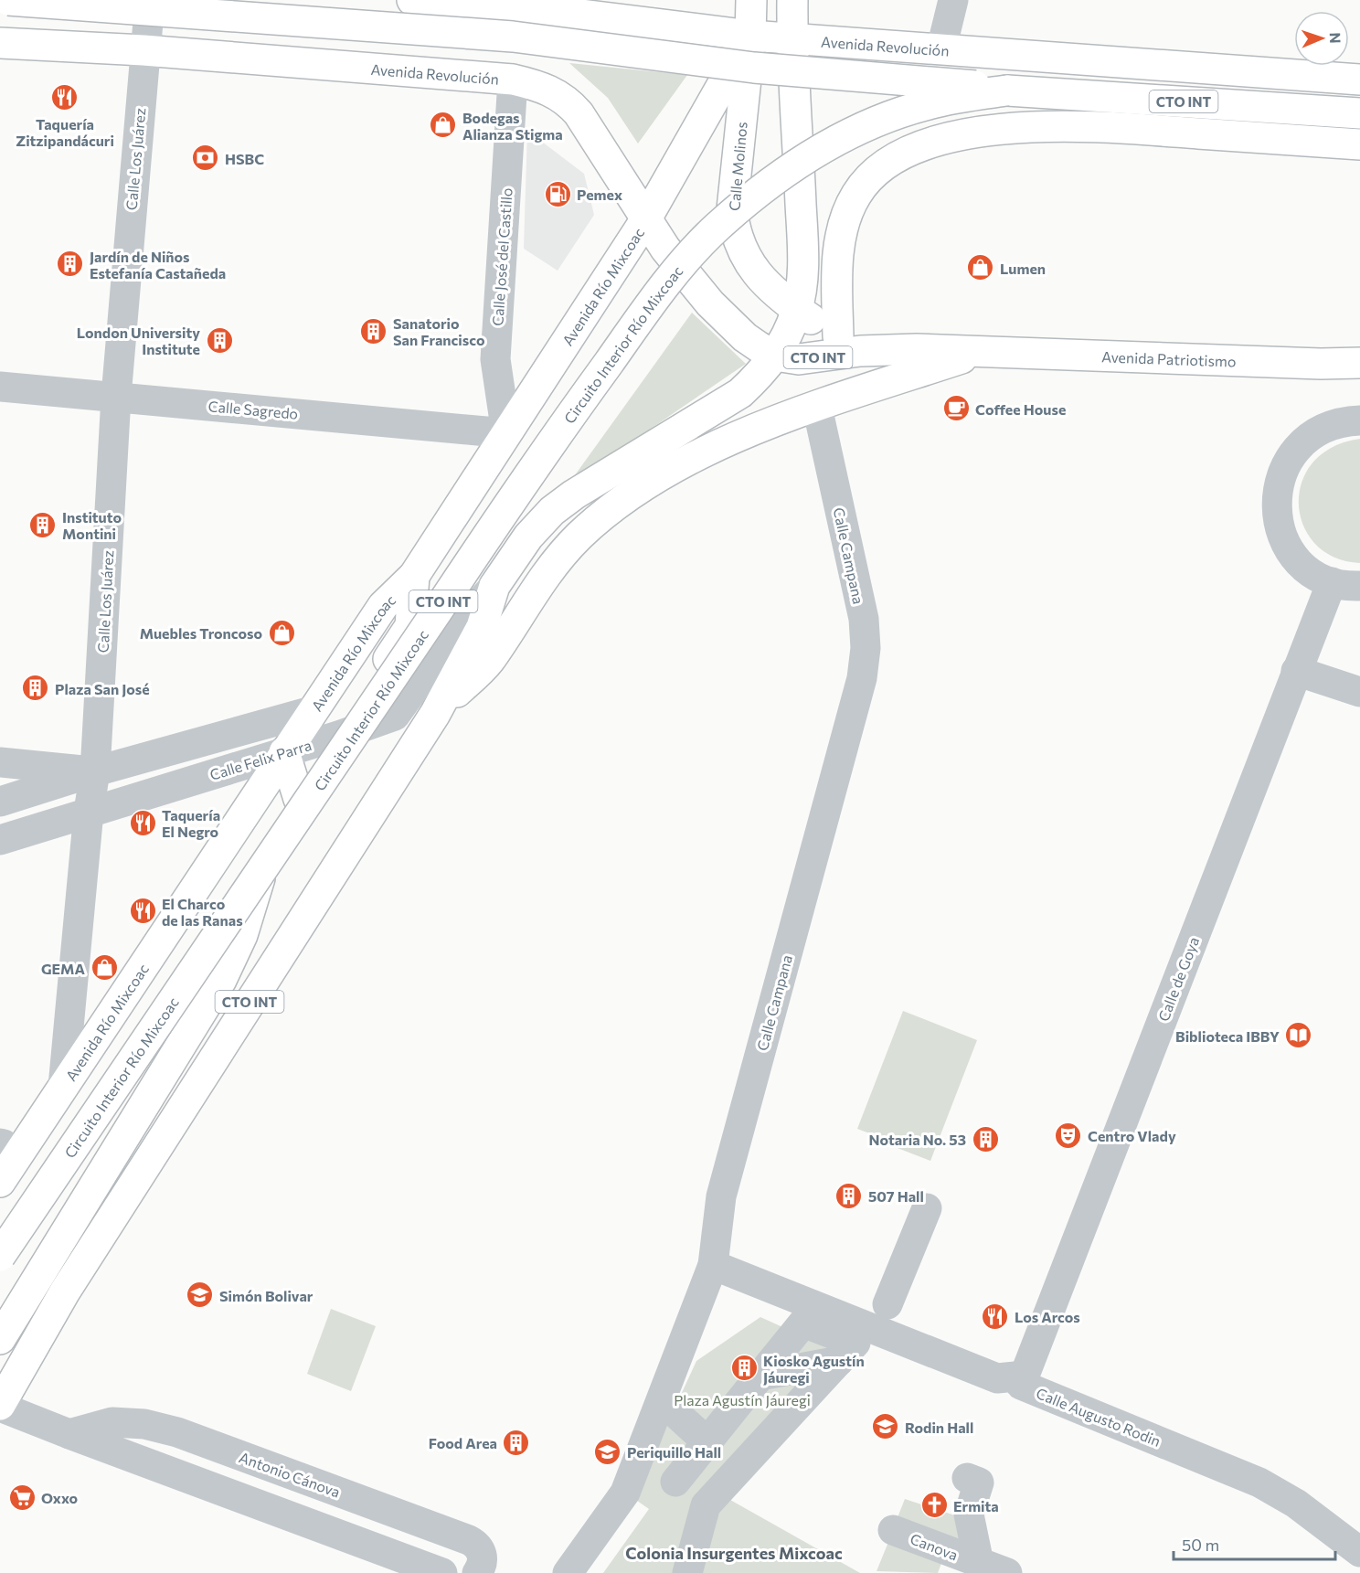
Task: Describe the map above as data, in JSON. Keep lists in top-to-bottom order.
{
  "streets": {
    "main road": [
      "Avenida Revolución",
      "CTO INT",
      "Calle Molinos",
      "Avenida Río Mixcoac",
      "Circuito Interior Río Mixcoac",
      "Avenida Patriotismo"
    ],
    "street": [
      "Calle Los Juárez",
      "Calle José del Castillo",
      "Calle Sagredo",
      "Calle Campana",
      "Calle Felix Parra",
      "Calle de Goya",
      "Calle Augusto Rodin",
      "Antonio Cánova",
      "Canova"
    ]
  },
  "crossings": [
    ["Avenida Revolución", "CTO INT"],
    ["Avenida Revolución", "Calle Los Juárez"],
    ["Avenida Revolución", "Calle Molinos"],
    ["Avenida Revolución", "Calle José del Castillo"],
    ["Avenida Revolución", "Avenida Río Mixcoac"],
    ["Avenida Revolución", "Avenida Patriotismo"],
    ["CTO INT", "Calle Molinos"],
    ["CTO INT", "Circuito Interior Río Mixcoac"],
    ["CTO INT", "Avenida Patriotismo"],
    ["CTO INT", "Calle Campana"],
    ["CTO INT", "Calle Felix Parra"],
    ["Calle Los Juárez", "Avenida Río Mixcoac"],
    ["Calle Los Juárez", "Calle Sagredo"],
    ["Calle Los Juárez", "Calle Felix Parra"],
    ["Calle Molinos", "Avenida Río Mixcoac"],
    ["Calle Molinos", "Avenida Patriotismo"],
    ["Calle José del Castillo", "Avenida Río Mixcoac"],
    ["Calle José del Castillo", "Calle Sagredo"],
    ["Avenida Río Mixcoac", "Calle Sagredo"],
    ["Avenida Río Mixcoac", "Calle Felix Parra"],
    ["Avenida Patriotismo", "Calle Campana"],
    ["Calle Campana", "Calle Augusto Rodin"],
    ["Calle de Goya", "Calle Augusto Rodin"]
  ],
  "districts": ["Colonia Insurgentes Mixcoac"],
  "parks": ["Plaza Agustín Jáuregi"],
  "places": {
    "restaurant": [
      "Taquería Zitzipandácuri",
      "Taquería El Negro",
      "El Charco de las Ranas",
      "Los Arcos"
    ],
    "shop": [
      "Bodegas Alianza Stigma",
      "Lumen",
      "Muebles Troncoso",
      "GEMA"
    ],
    "bank": ["HSBC"],
    "fuel station": ["Pemex"],
    "building": [
      "Jardín de Niños Estefanía Castañeda",
      "Sanatorio San Francisco",
      "London University Institute",
      "Instituto Montini",
      "Plaza San José",
      "Notaria No. 53",
      "507 Hall",
      "Kiosko Agustín Jáuregi",
      "Food Area"
    ],
    "cafe": ["Coffee House"],
    "library": ["Biblioteca IBBY"],
    "theatre": ["Centro Vlady"],
    "school or university": ["Simón Bolivar", "Rodin Hall", "Periquillo Hall"],
    "supermarket": ["Oxxo"],
    "church": ["Ermita"]
  },
  "scale_bar": "50 m",
  "north": "right"
}
